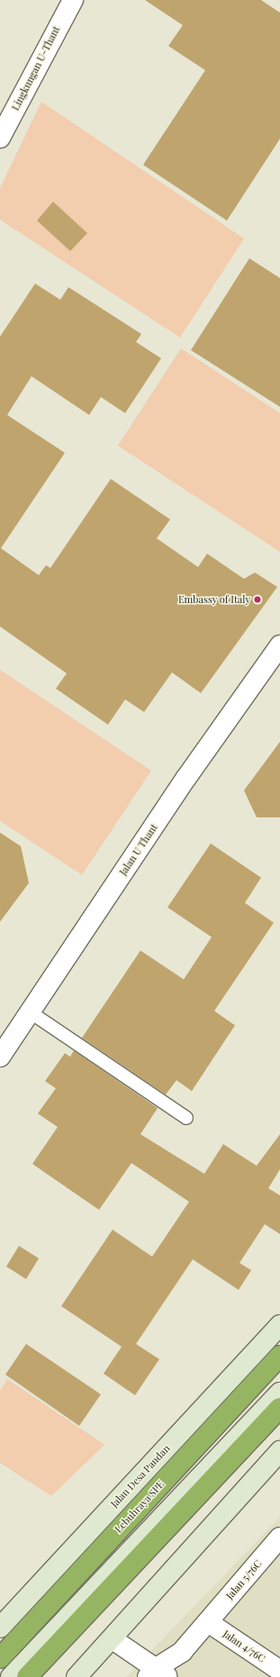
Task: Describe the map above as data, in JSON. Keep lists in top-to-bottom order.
{
  "streets": {
    "highway": ["Lebuhraya SPE"],
    "street": [
      "Lingkungan U-Thant",
      "Jalan U Thant",
      "Jalan Desa Pandan",
      "Jalan 5/76C",
      "Jalan 4/76C"
    ]
  },
  "crossings": [
    ["Jalan 5/76C", "Jalan 4/76C"]
  ],
  "places": ["Embassy of Italy"]
}
